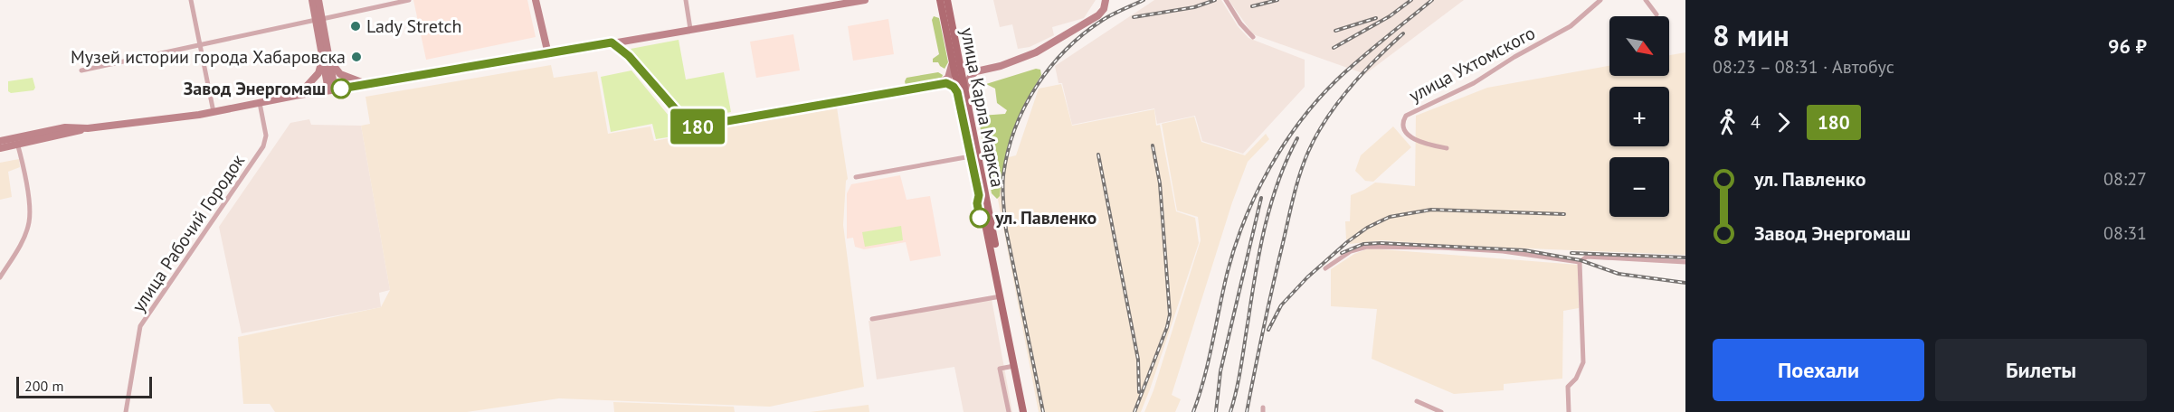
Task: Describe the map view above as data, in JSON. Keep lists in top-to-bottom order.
{
  "streets": {
    "main road": ["улица Карла Маркса"],
    "street": ["улица Ухтомского", "улица Рабочий Городок"]
  },
  "places": [
    "Lady Stretch",
    "Музей истории города Хабаровска",
    "Завод Энергомаш",
    "ул. Павленко"
  ],
  "lines": ["bus line 180"],
  "scale_bar": "200 m",
  "north": "bottom right",
  "page": {
    "on_map": "180",
    "heading": ["8 мин", "08:23 – 08:31 · Автобус", "96 ₽"],
    "map_buttons": ["+", "−"],
    "legs": ["4", "180"],
    "list": [
      {
        "name": "ул. Павленко",
        "value": "08:27"
      },
      {
        "name": "Завод Энергомаш",
        "value": "08:31"
      }
    ],
    "buttons": ["Поехали", "Билеты"],
    "scale": "200 m"
  }
}
